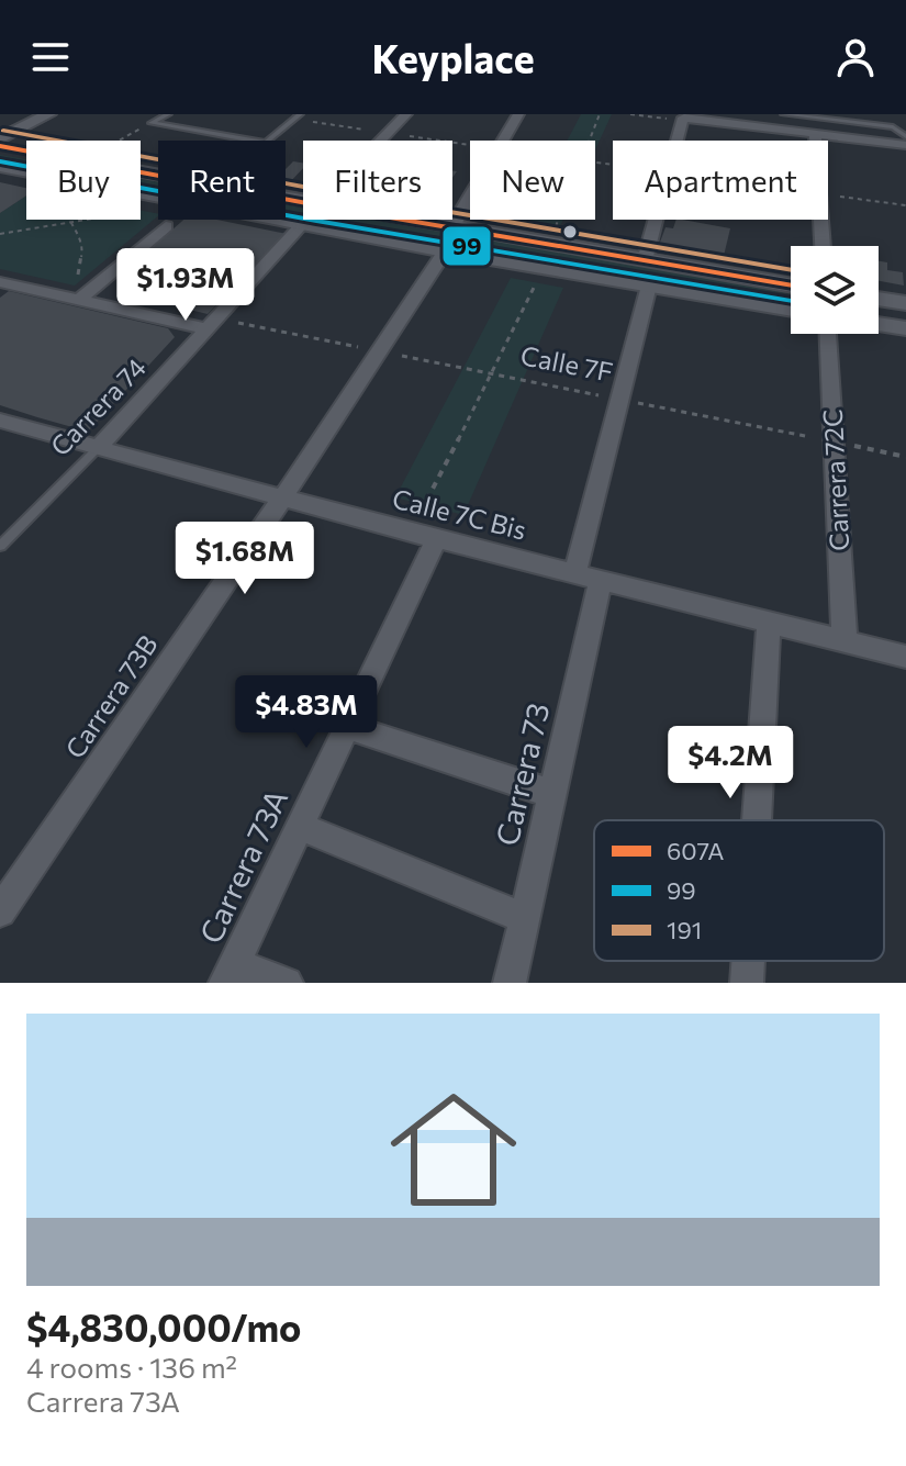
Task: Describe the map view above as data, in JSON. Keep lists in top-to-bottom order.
{
  "streets": {
    "street": [
      "Carrera 74",
      "Carrera 72C",
      "Calle 7C Bis",
      "Carrera 73B",
      "Carrera 73",
      "Carrera 73A"
    ],
    "path": ["Calle 7F"]
  },
  "crossings": [
    ["Calle 7F", "Carrera 74"],
    ["Calle 7F", "Carrera 72C"],
    ["Calle 7F", "Carrera 73B"],
    ["Calle 7F", "Carrera 73"],
    ["Carrera 74", "Calle 7C Bis"],
    ["Carrera 72C", "Calle 7C Bis"],
    ["Calle 7C Bis", "Carrera 73B"],
    ["Calle 7C Bis", "Carrera 73"],
    ["Calle 7C Bis", "Carrera 73A"]
  ],
  "lines": ["transit line 191", "transit line 607A", "transit line 99"],
  "legend": ["607A", "99", "191"],
  "page": {
    "header": "Keyplace",
    "chip": [
      "Buy",
      "Rent",
      "Filters",
      "New",
      "Apartment"
    ],
    "price": [
      "$1.93M",
      "$1.68M",
      "$4.83M",
      "$4.2M"
    ],
    "list": [
      {
        "name": "$4,830,000/mo",
        "note": "4 rooms · 136 m² · Carrera 73A"
      }
    ]
  }
}
